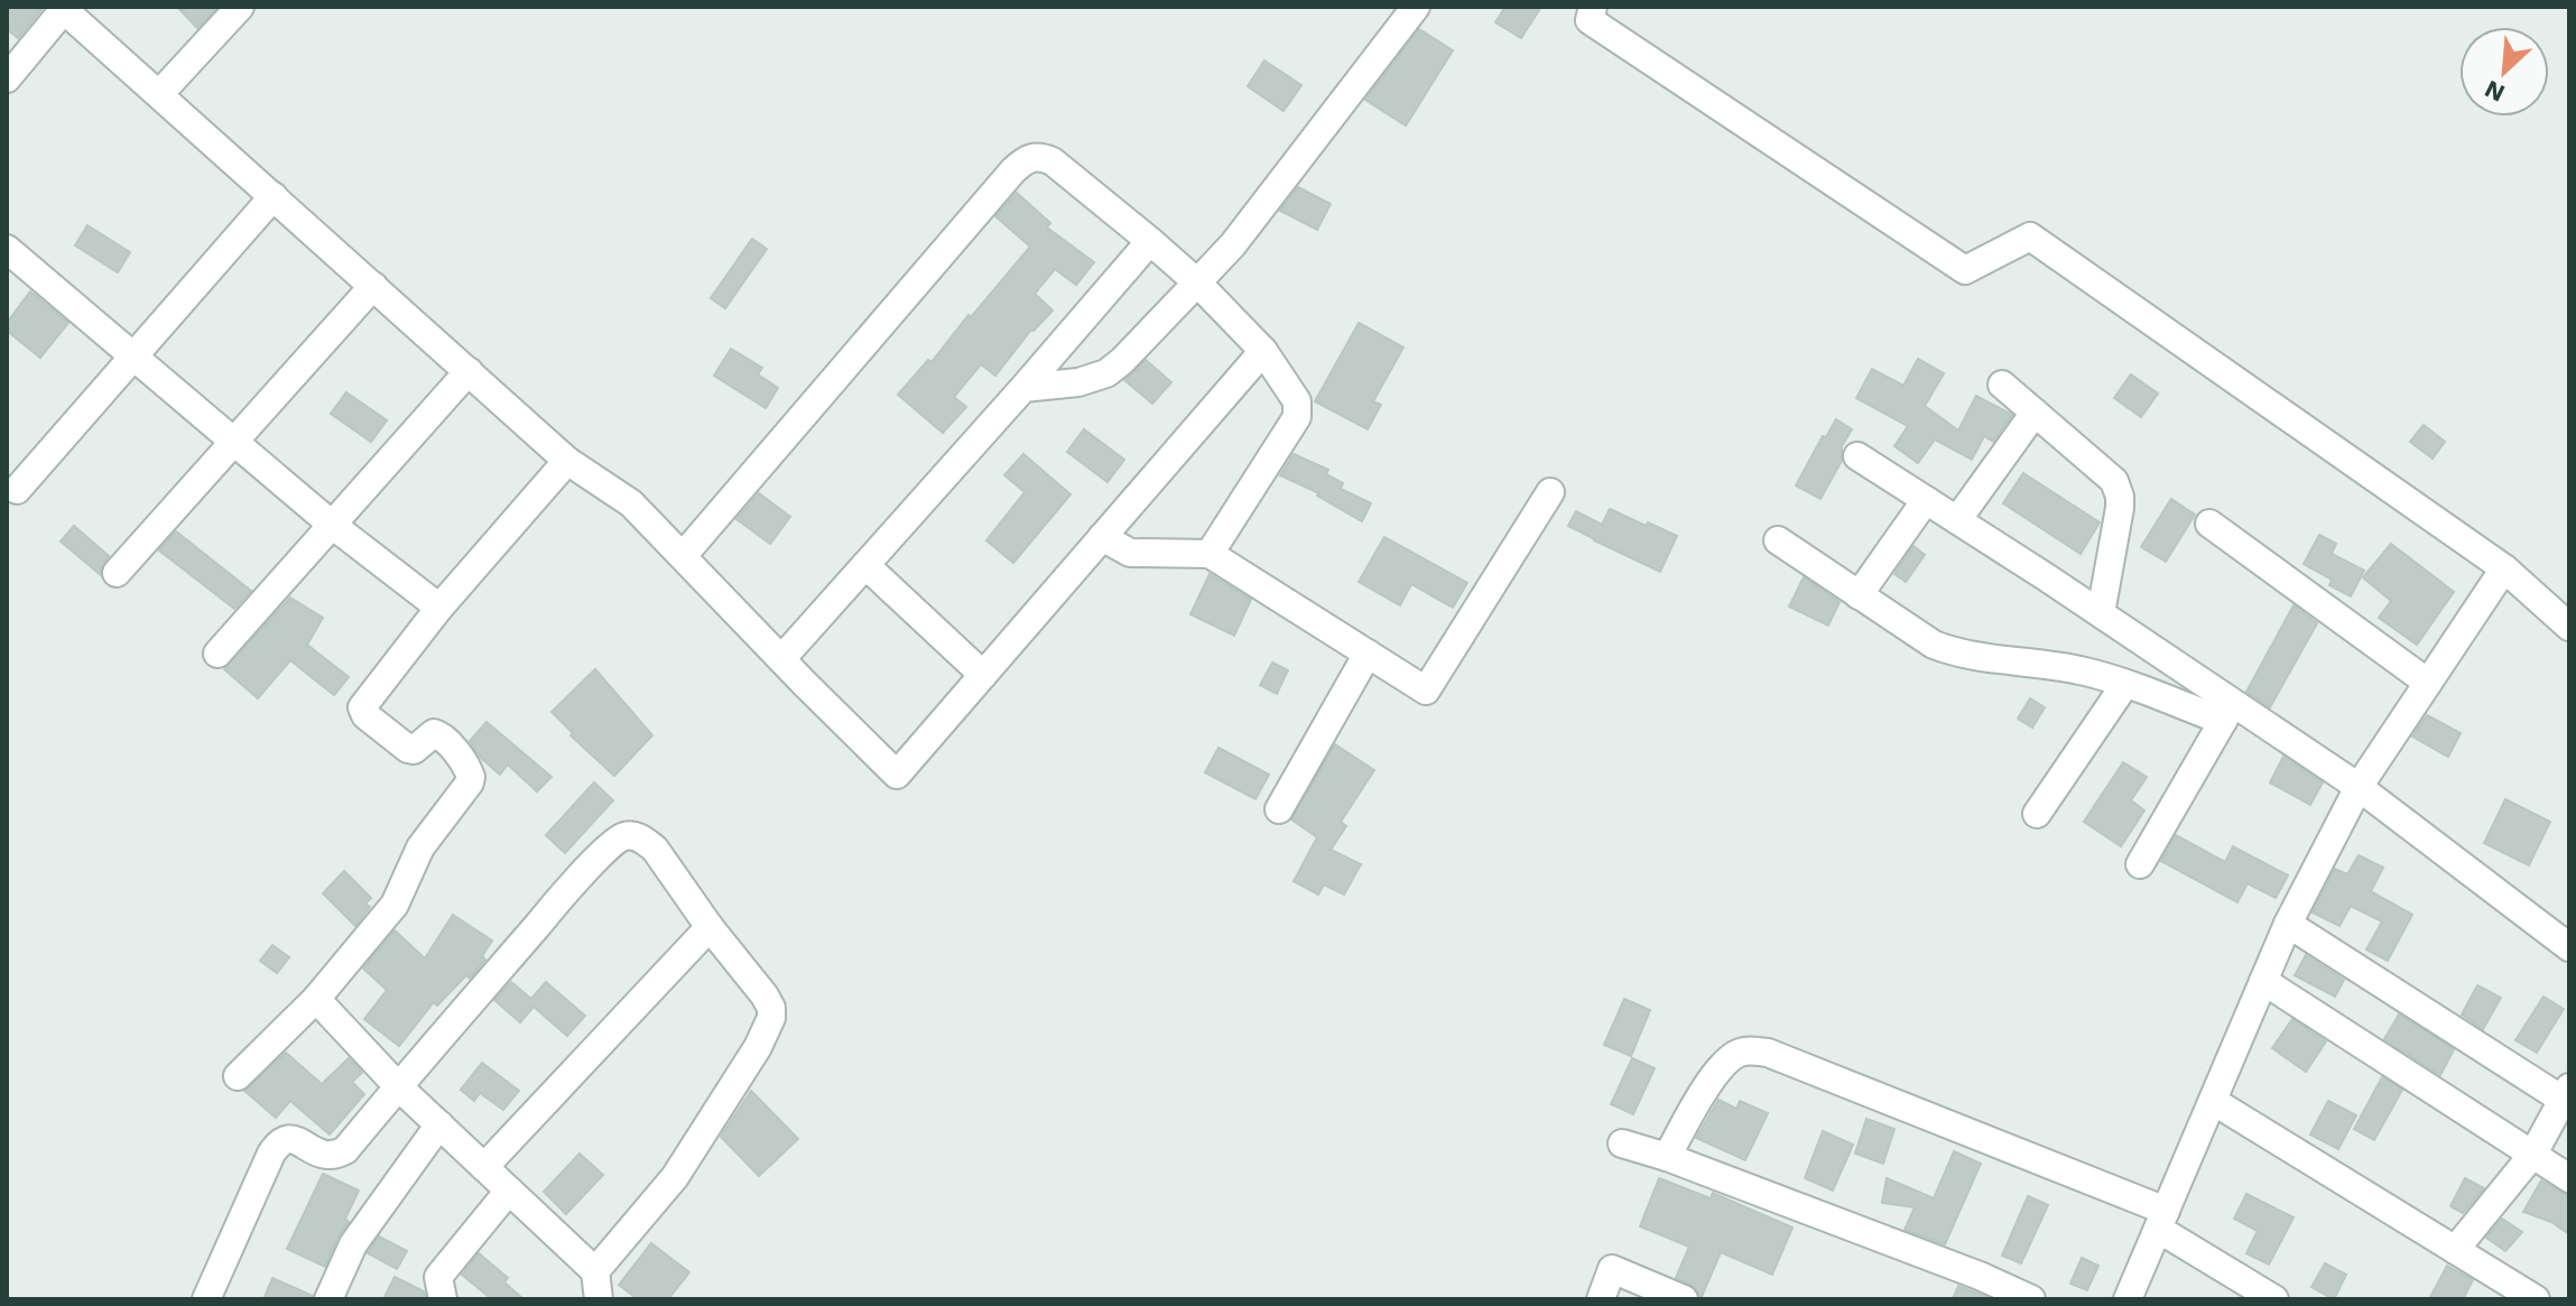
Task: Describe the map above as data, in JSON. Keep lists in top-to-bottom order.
{
  "north": "bottom left"
}
